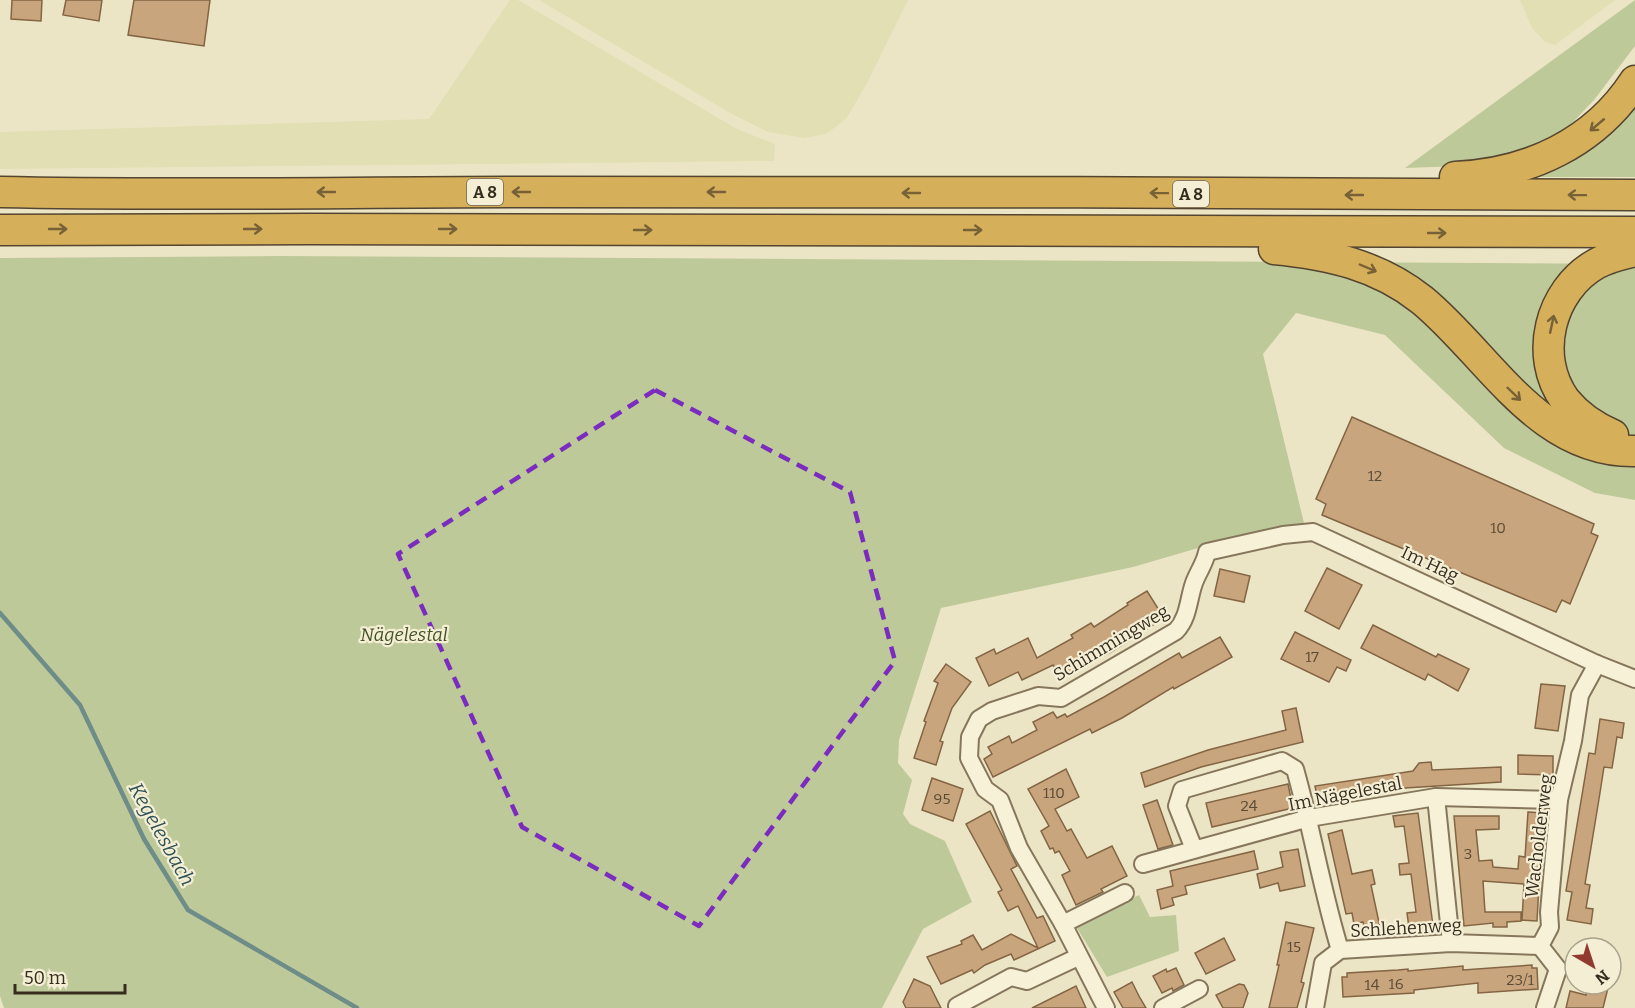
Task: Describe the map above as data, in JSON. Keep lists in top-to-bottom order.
{
  "streets": {
    "highway": ["A 8"],
    "street": [
      "Im Hag",
      "Schimmingweg",
      "Im Nägelestal",
      "Wacholderweg",
      "Schlehenweg"
    ]
  },
  "crossings": [
    ["Im Hag", "Schimmingweg"],
    ["Im Hag", "Wacholderweg"],
    ["Im Nägelestal", "Wacholderweg"],
    ["Wacholderweg", "Schlehenweg"]
  ],
  "water": ["Kegelesbach"],
  "parks": ["Nägelestal"],
  "house_numbers": [
    "12",
    "10",
    "17",
    "110",
    "95",
    "24",
    "3",
    "15",
    "23/1",
    "16",
    "14"
  ],
  "scale_bar": "50 m",
  "north": "bottom right"
}
